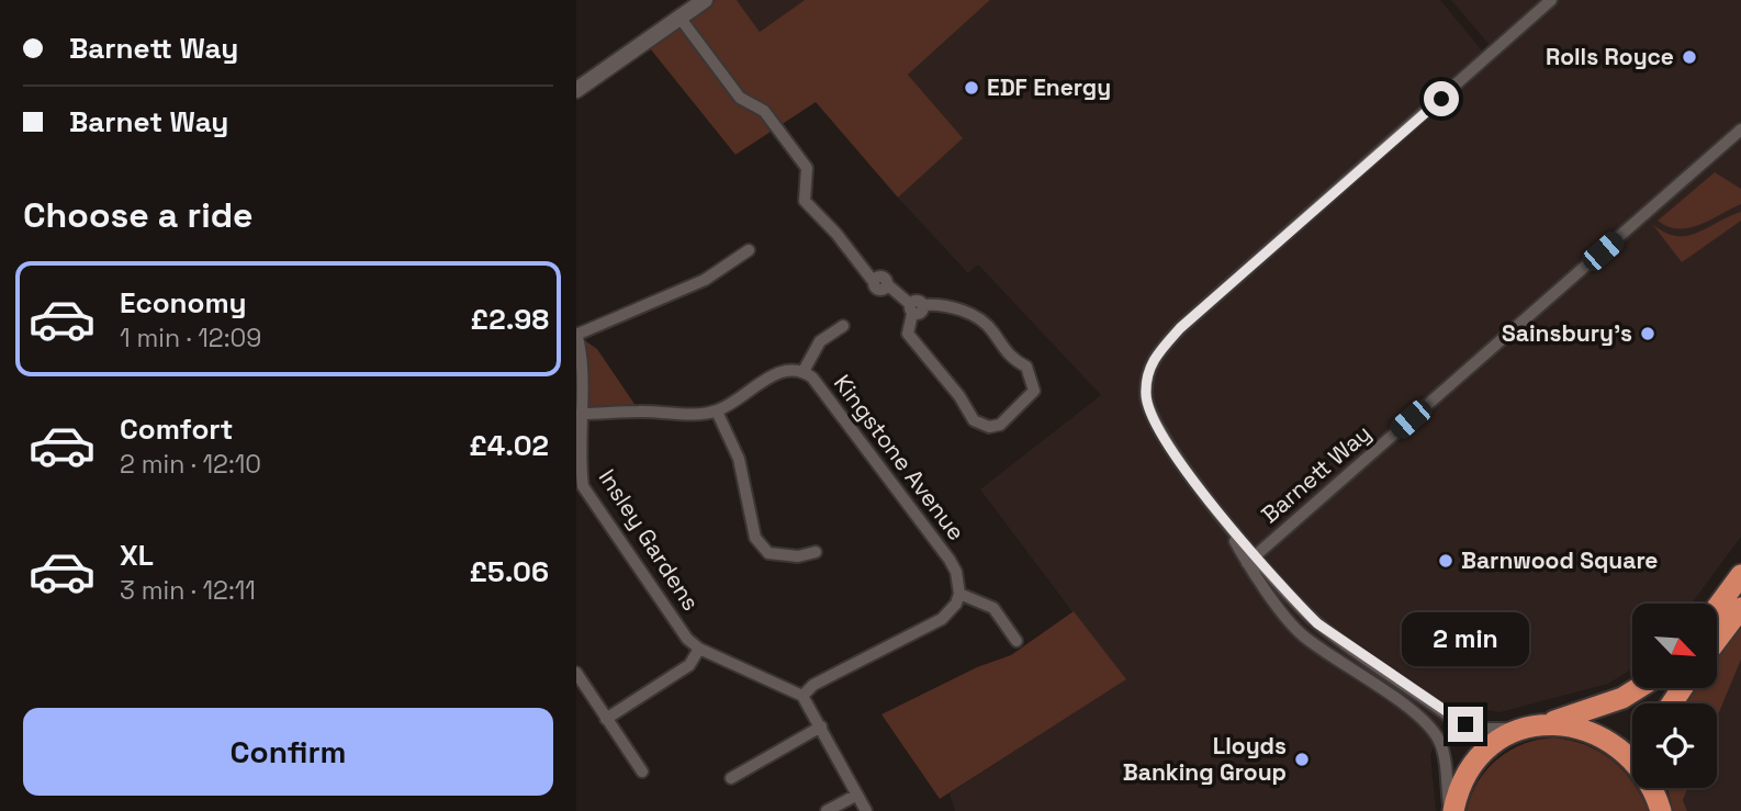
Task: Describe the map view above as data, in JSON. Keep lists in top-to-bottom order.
{
  "streets": {
    "street": ["Kingstone Avenue", "Barnett Way", "Insley Gardens"]
  },
  "places": [
    "Rolls Royce",
    "EDF Energy",
    "Sainsbury's",
    "Barnwood Square",
    "Lloyds Banking Group"
  ],
  "north": "bottom right",
  "page": {
    "banner": ["Barnett Way", "Barnet Way"],
    "heading": "Choose a ride",
    "list": [
      {
        "name": "Economy",
        "note": "1 min · 12:09",
        "value": "£2.98"
      },
      {
        "name": "Comfort",
        "note": "2 min · 12:10",
        "value": "£4.02"
      },
      {
        "name": "XL",
        "note": "3 min · 12:11",
        "value": "£5.06"
      }
    ],
    "bubble": "2 min",
    "buttons": "Confirm"
  }
}
